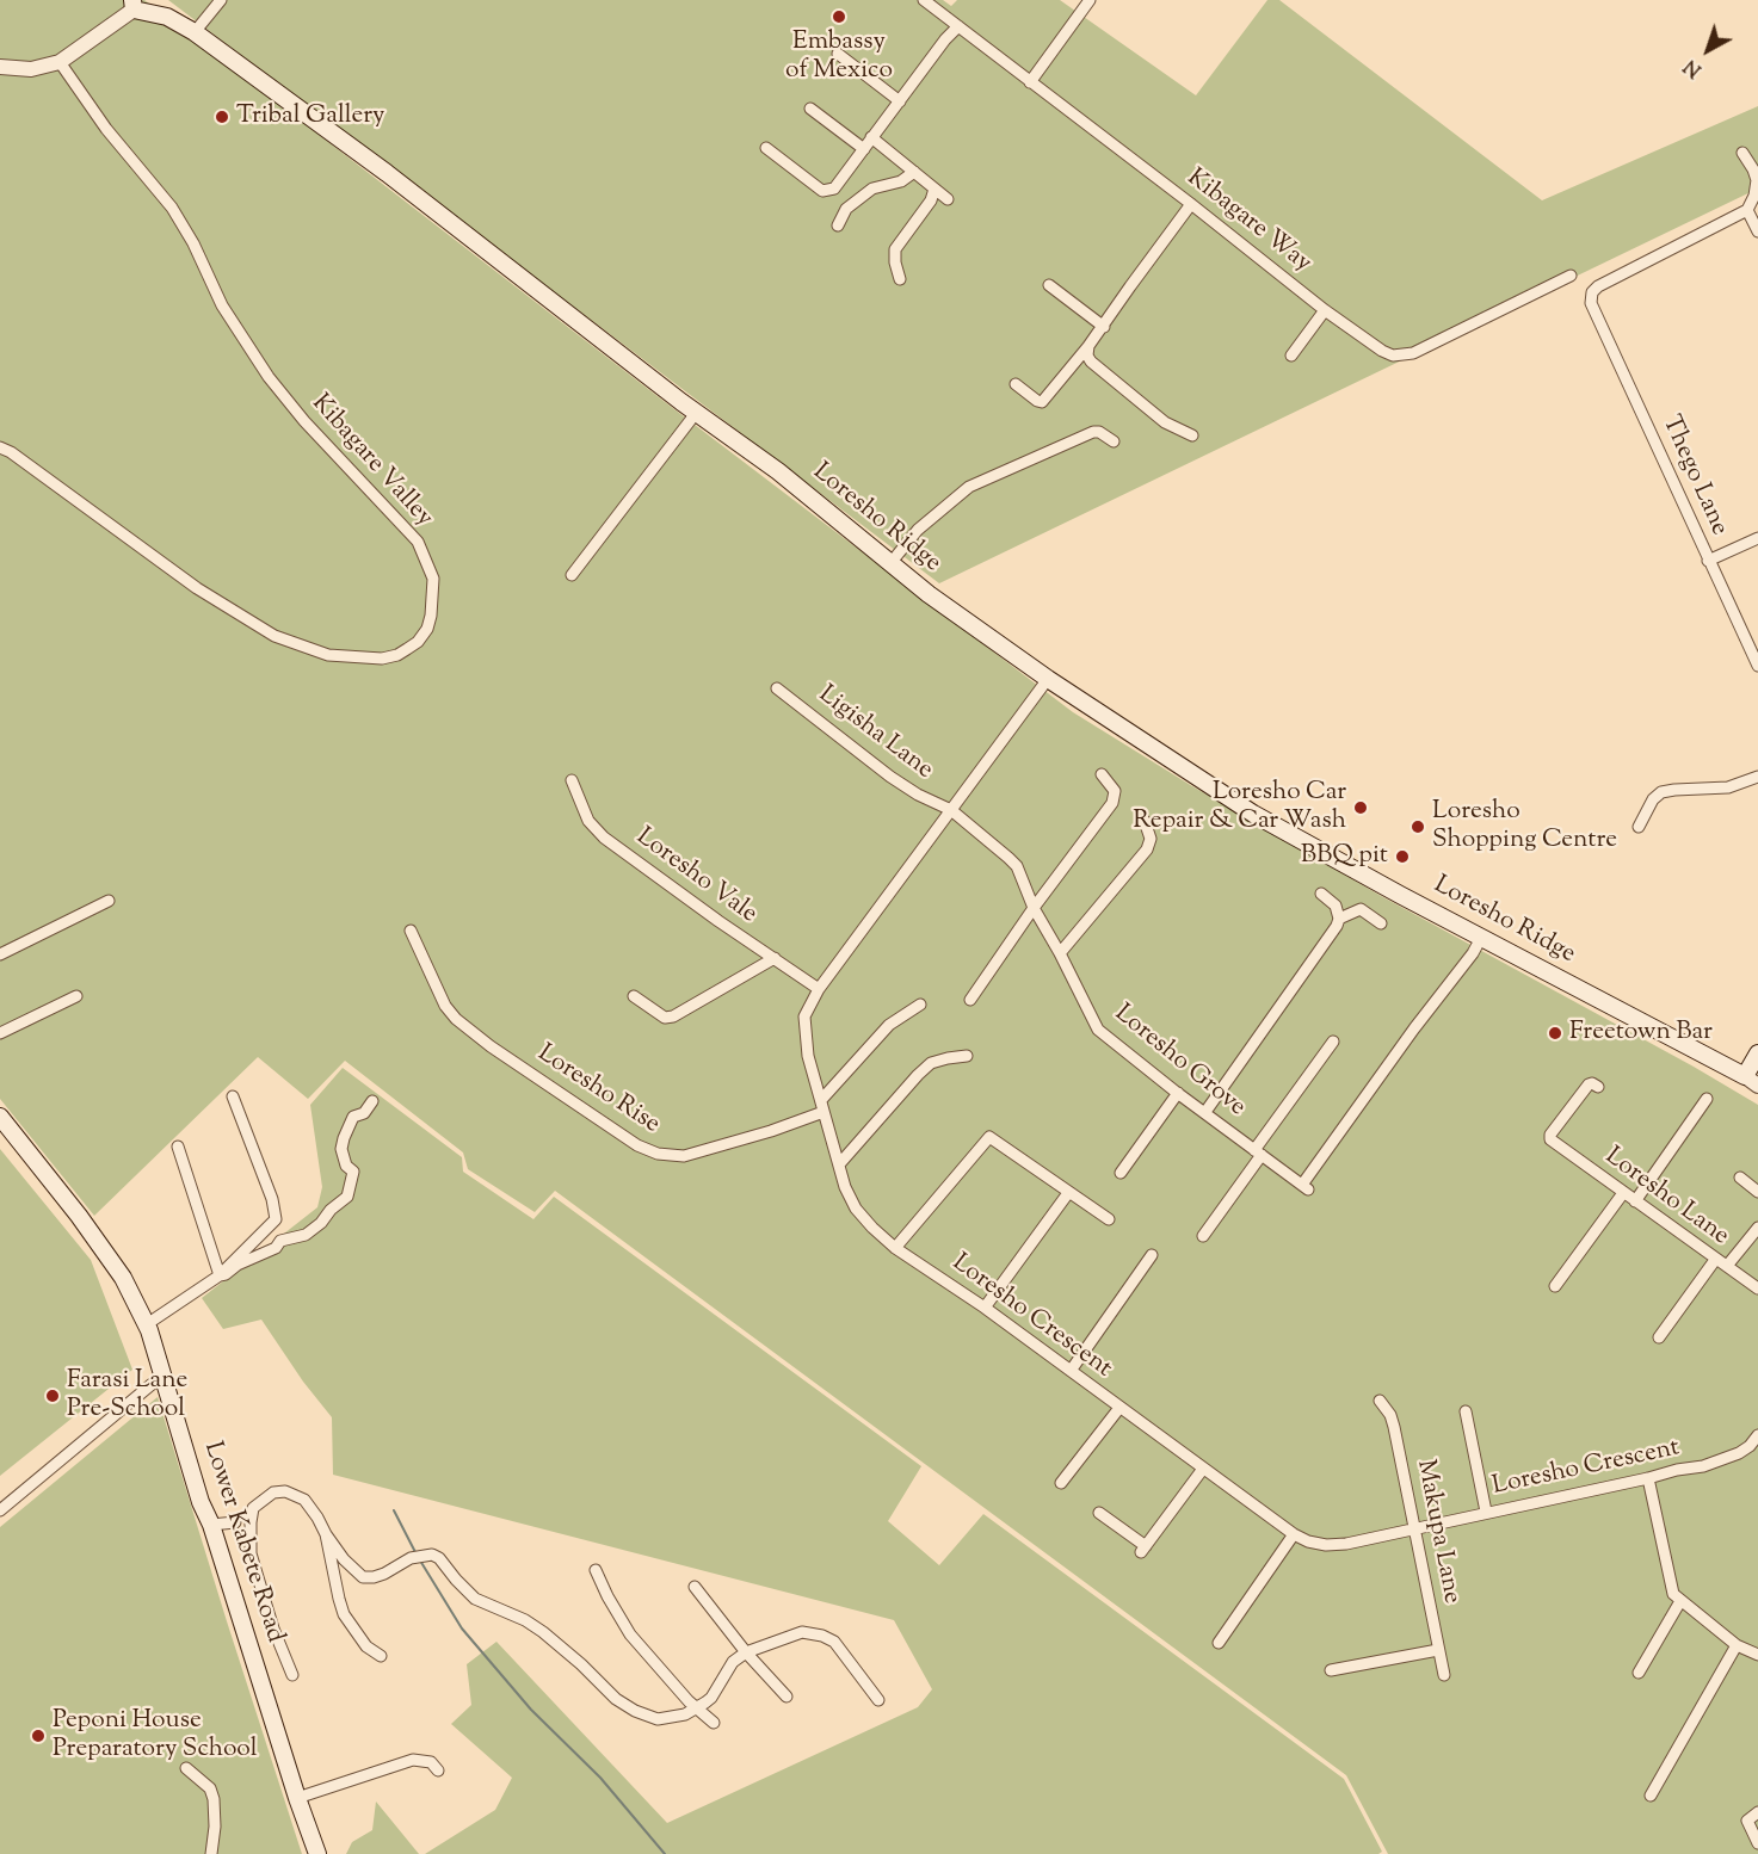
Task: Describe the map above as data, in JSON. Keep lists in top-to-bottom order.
{
  "streets": {
    "main road": ["Loresho Ridge", "Lower Kabete Road"],
    "street": [
      "Kibagare Way",
      "Kibagare Valley",
      "Thego Lane",
      "Ligisha Lane",
      "Loresho Vale",
      "Loresho Grove",
      "Loresho Rise",
      "Loresho Lane",
      "Loresho Crescent",
      "Makupa Lane"
    ]
  },
  "crossings": [
    ["Kibagare Valley", "Loresho Ridge"],
    ["Loresho Ridge", "Loresho Grove"],
    ["Loresho Ridge", "Loresho Crescent"],
    ["Ligisha Lane", "Loresho Grove"],
    ["Ligisha Lane", "Loresho Crescent"],
    ["Loresho Vale", "Loresho Crescent"],
    ["Loresho Grove", "Loresho Crescent"],
    ["Loresho Rise", "Loresho Crescent"],
    ["Loresho Crescent", "Makupa Lane"]
  ],
  "places": [
    "Embassy of Mexico",
    "Tribal Gallery",
    "Loresho Car Repair & Car Wash",
    "Loresho Shopping Centre",
    "BBQ pit",
    "Freetown Bar",
    "Farasi Lane Pre-School",
    "Peponi House Preparatory School"
  ],
  "north": "bottom left"
}
